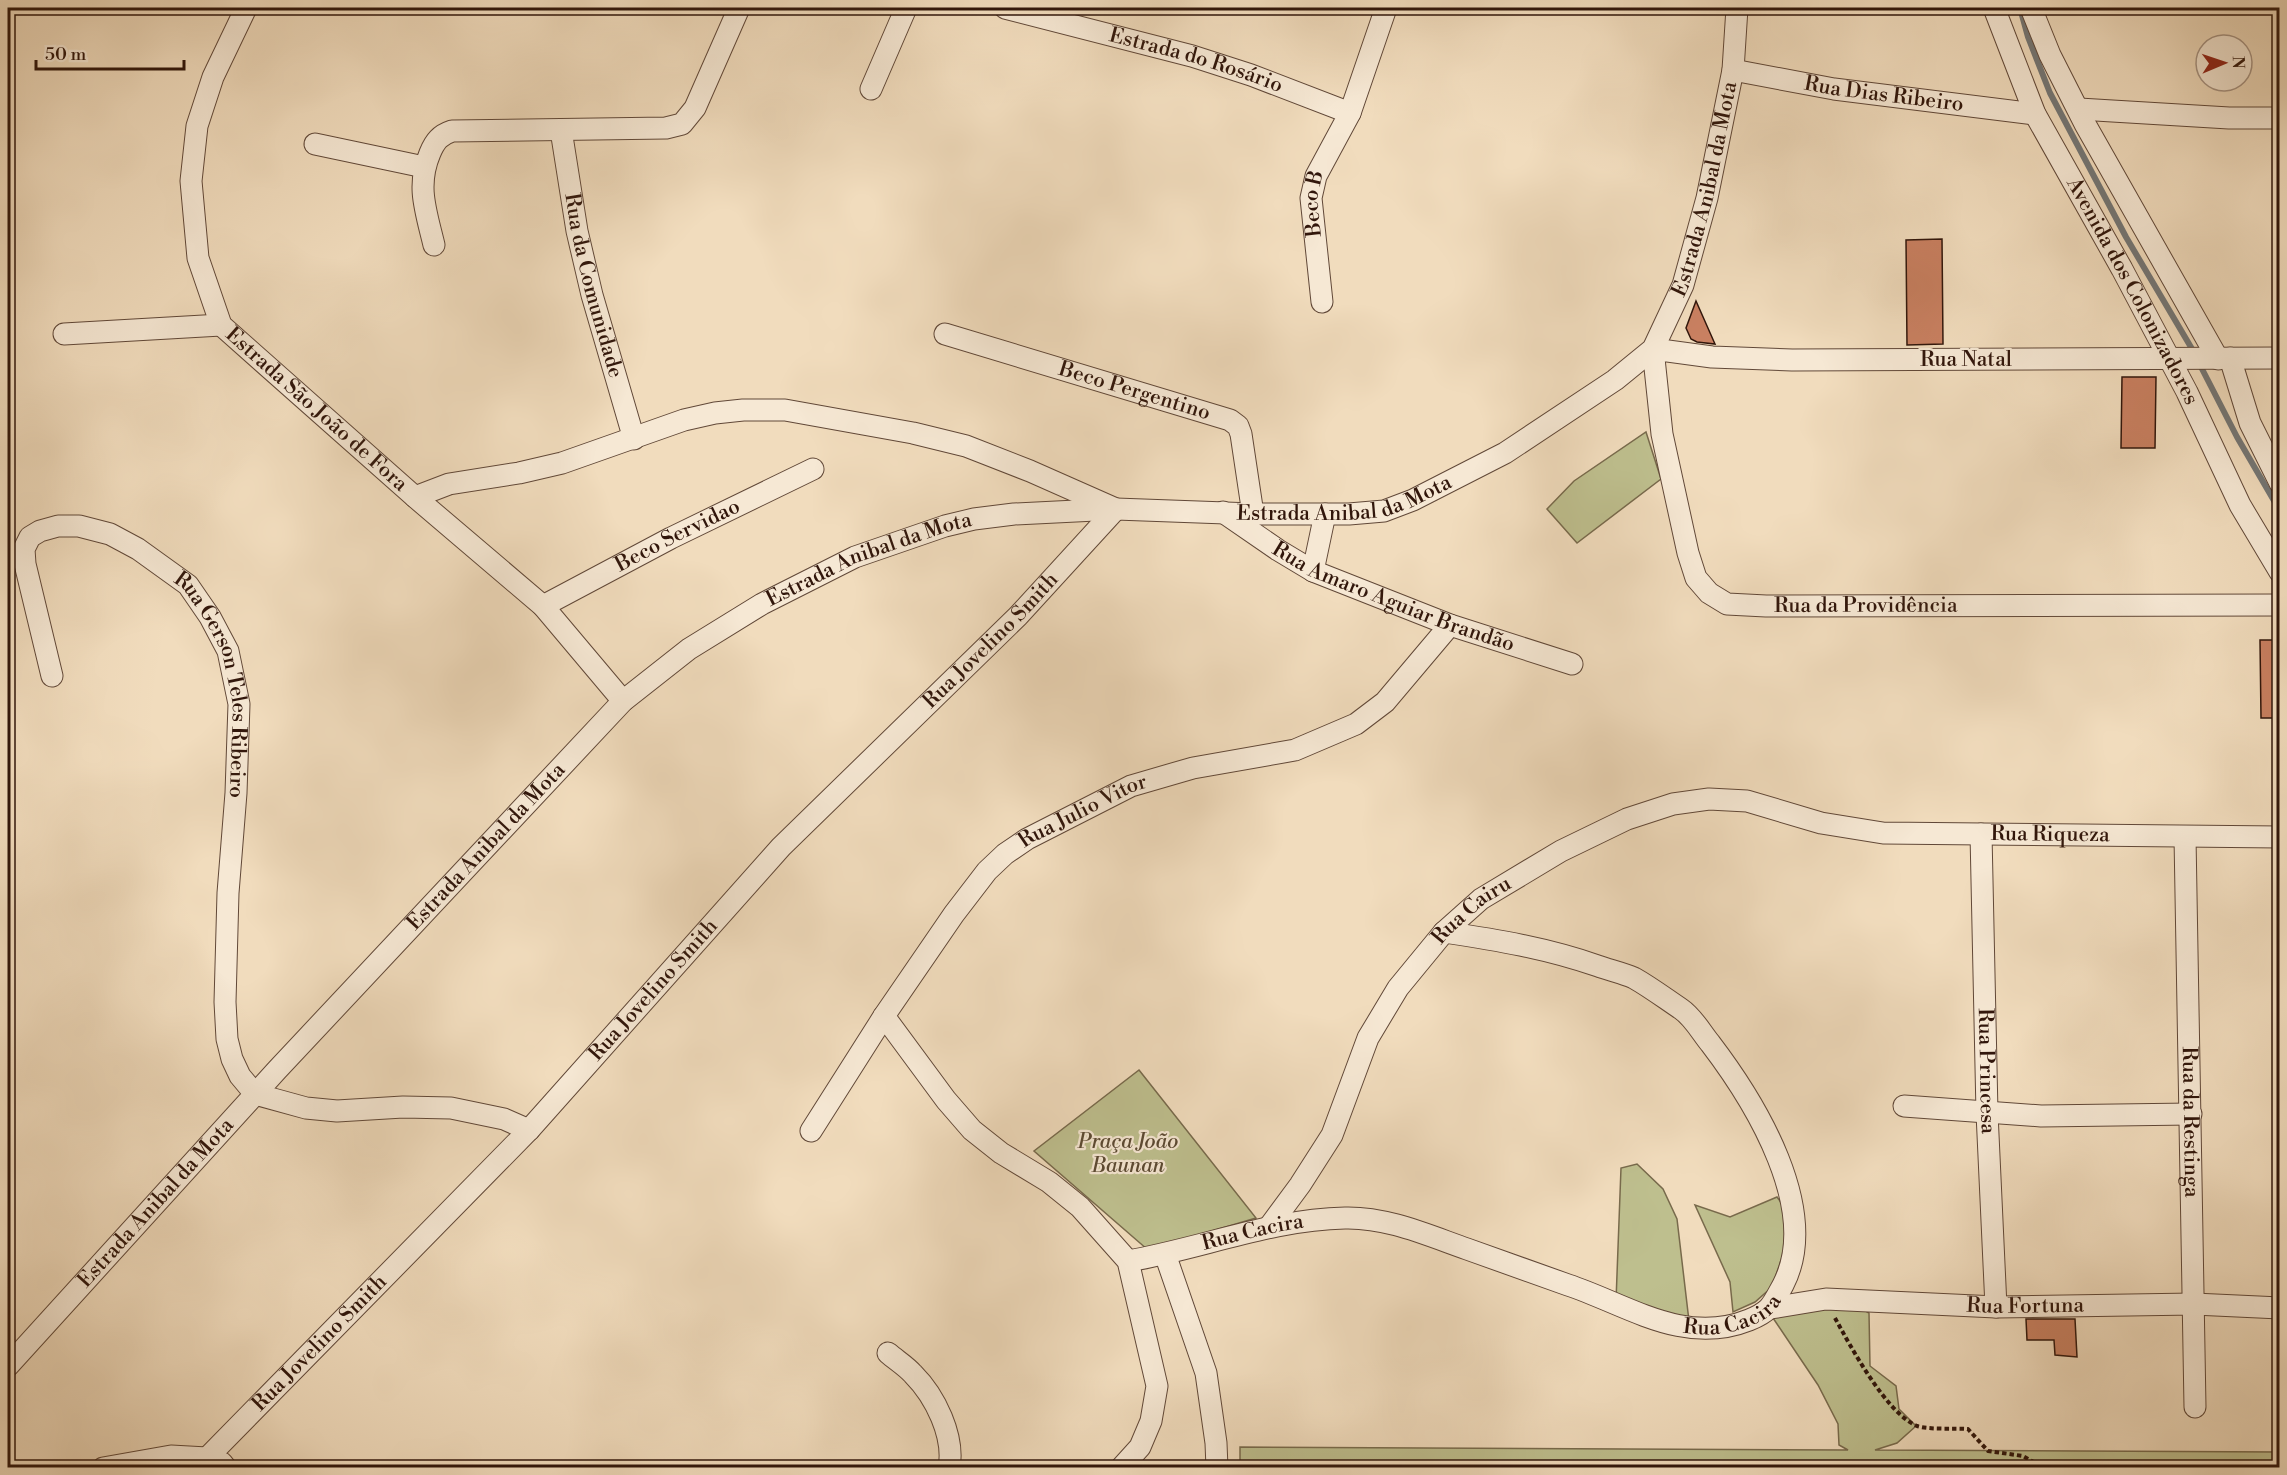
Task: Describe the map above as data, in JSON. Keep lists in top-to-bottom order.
{
  "streets": {
    "street": [
      "Estrada do Rosário",
      "Rua Dias Ribeiro",
      "Estrada Anibal da Mota",
      "Beco B",
      "Rua da Comunidade",
      "Avenida dos Colonizadores",
      "Rua Natal",
      "Beco Pergentino",
      "Estrada São João de Fora",
      "Beco Servidao",
      "Rua Amaro Aguiar Brandão",
      "Rua da Providência",
      "Rua Jovelino Smith",
      "Rua Gerson Teles Ribeiro",
      "Rua Julio Vitor",
      "Rua Riqueza",
      "Rua Cairu",
      "Rua Princesa",
      "Rua da Restinga",
      "Rua Cacira",
      "Rua Fortuna"
    ]
  },
  "crossings": [
    ["Estrada do Rosário", "Beco B"],
    ["Rua Dias Ribeiro", "Estrada Anibal da Mota"],
    ["Rua Dias Ribeiro", "Avenida dos Colonizadores"],
    ["Estrada Anibal da Mota", "Rua Natal"],
    ["Estrada Anibal da Mota", "Beco Pergentino"],
    ["Estrada Anibal da Mota", "Estrada São João de Fora"],
    ["Estrada Anibal da Mota", "Rua Amaro Aguiar Brandão"],
    ["Estrada Anibal da Mota", "Rua da Providência"],
    ["Estrada Anibal da Mota", "Rua Jovelino Smith"],
    ["Estrada Anibal da Mota", "Rua Gerson Teles Ribeiro"],
    ["Avenida dos Colonizadores", "Rua Natal"],
    ["Rua Natal", "Rua da Providência"],
    ["Estrada São João de Fora", "Beco Servidao"],
    ["Rua Amaro Aguiar Brandão", "Rua Julio Vitor"],
    ["Rua Riqueza", "Rua Cairu"],
    ["Rua Riqueza", "Rua Princesa"],
    ["Rua Riqueza", "Rua da Restinga"],
    ["Rua Cairu", "Rua Cacira"],
    ["Rua Princesa", "Rua Fortuna"],
    ["Rua da Restinga", "Rua Fortuna"],
    ["Rua Cacira", "Rua Fortuna"]
  ],
  "parks": ["Praça João Baunan"],
  "scale_bar": "50 m",
  "north": "right"
}
